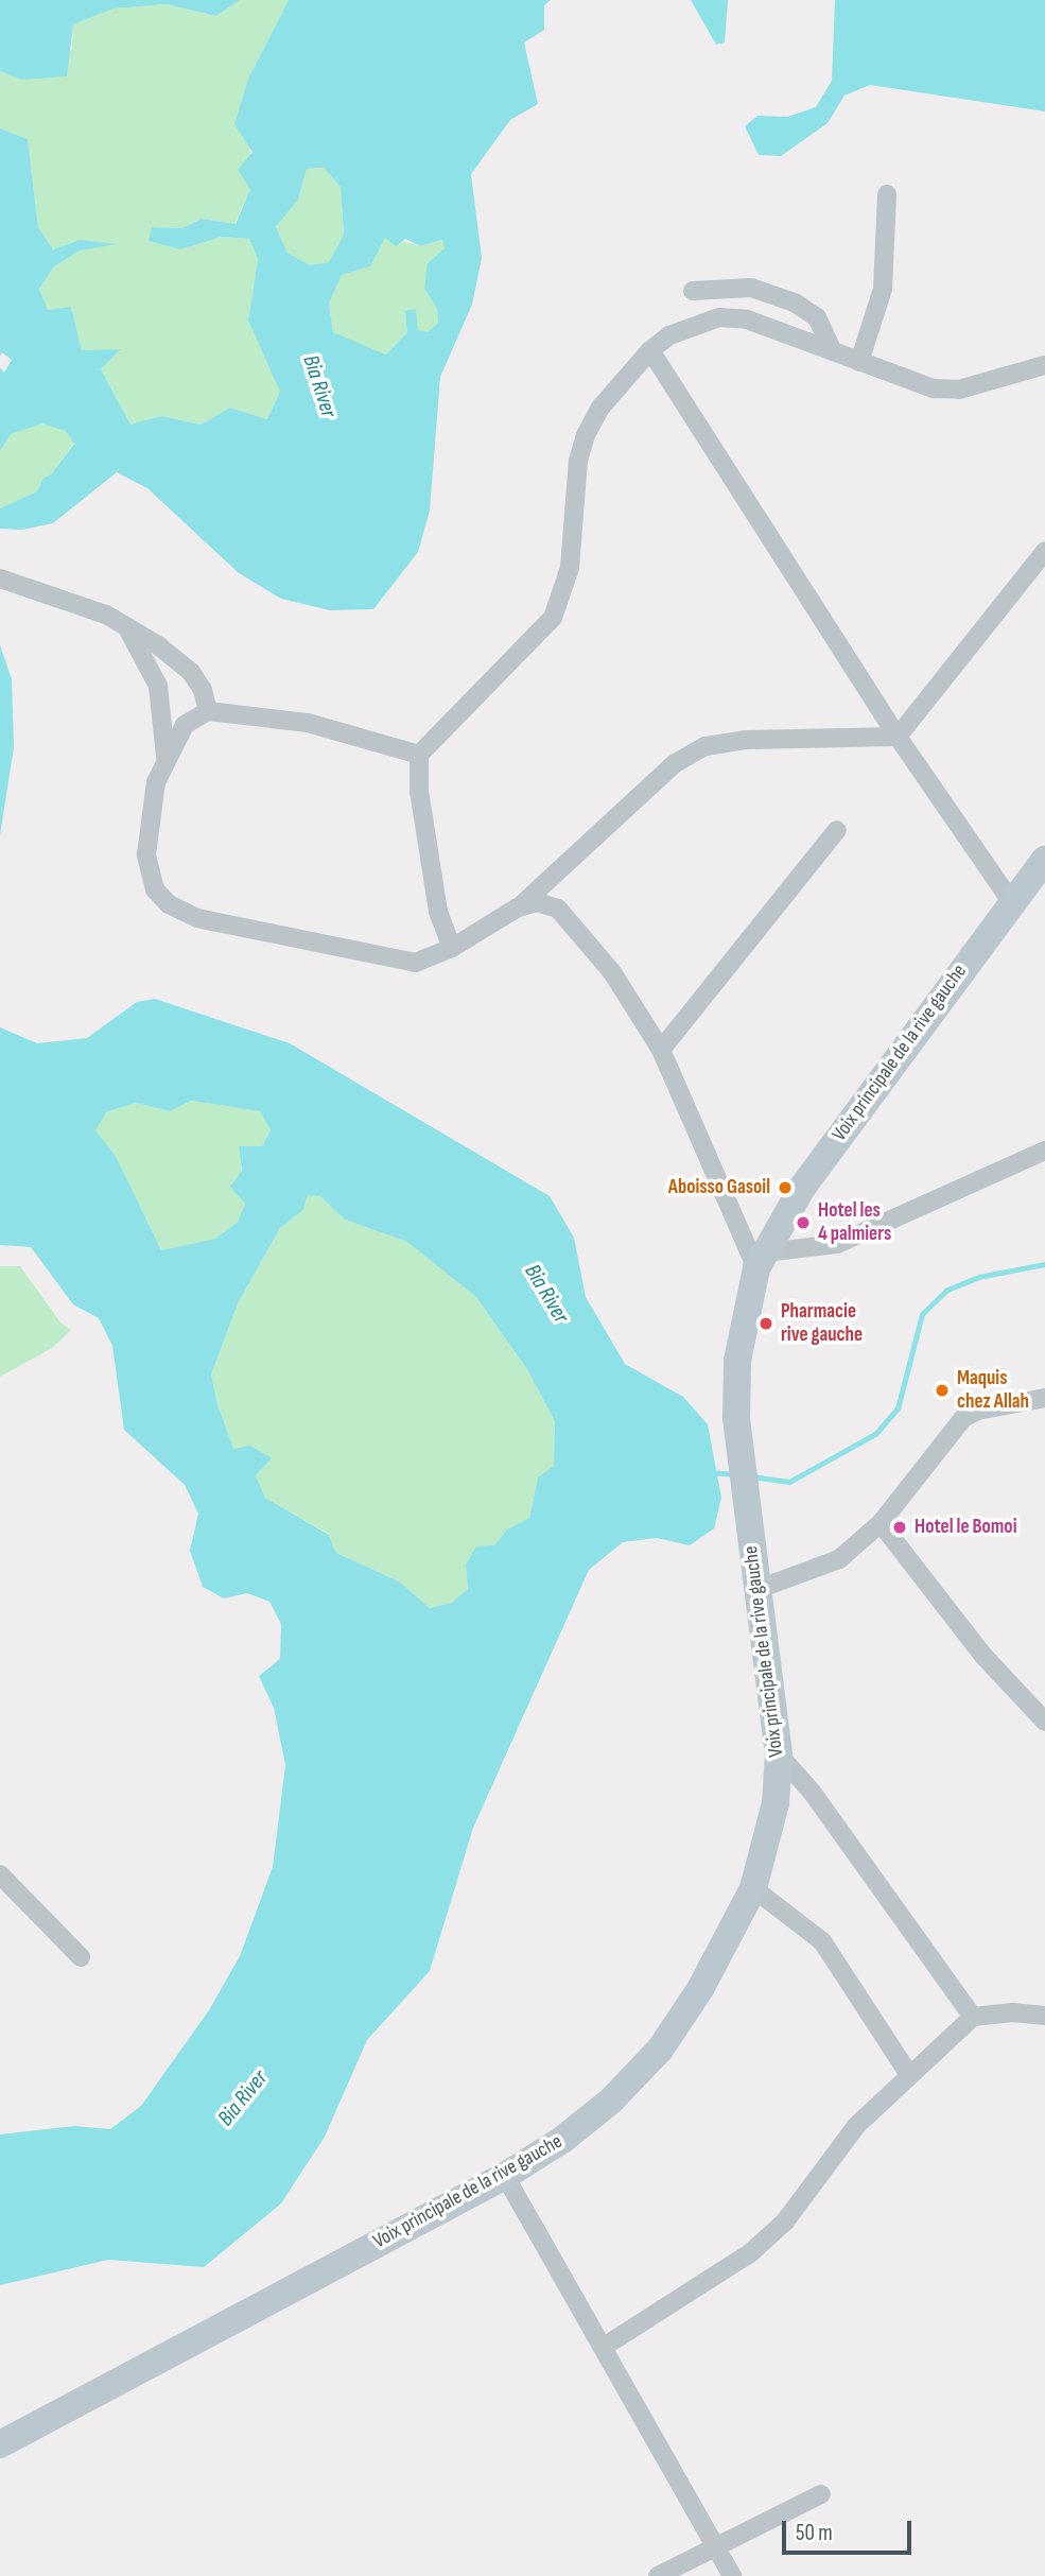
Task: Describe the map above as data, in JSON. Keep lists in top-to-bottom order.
{
  "streets": {
    "street": ["Voix principale de la rive gauche"]
  },
  "water": ["Bia River"],
  "places": [
    "Aboisso Gasoil",
    "Hotel les 4 palmiers",
    "Pharmacie rive gauche",
    "Maquis chez Allah",
    "Hotel le Bomoi"
  ],
  "scale_bar": "50 m"
}
